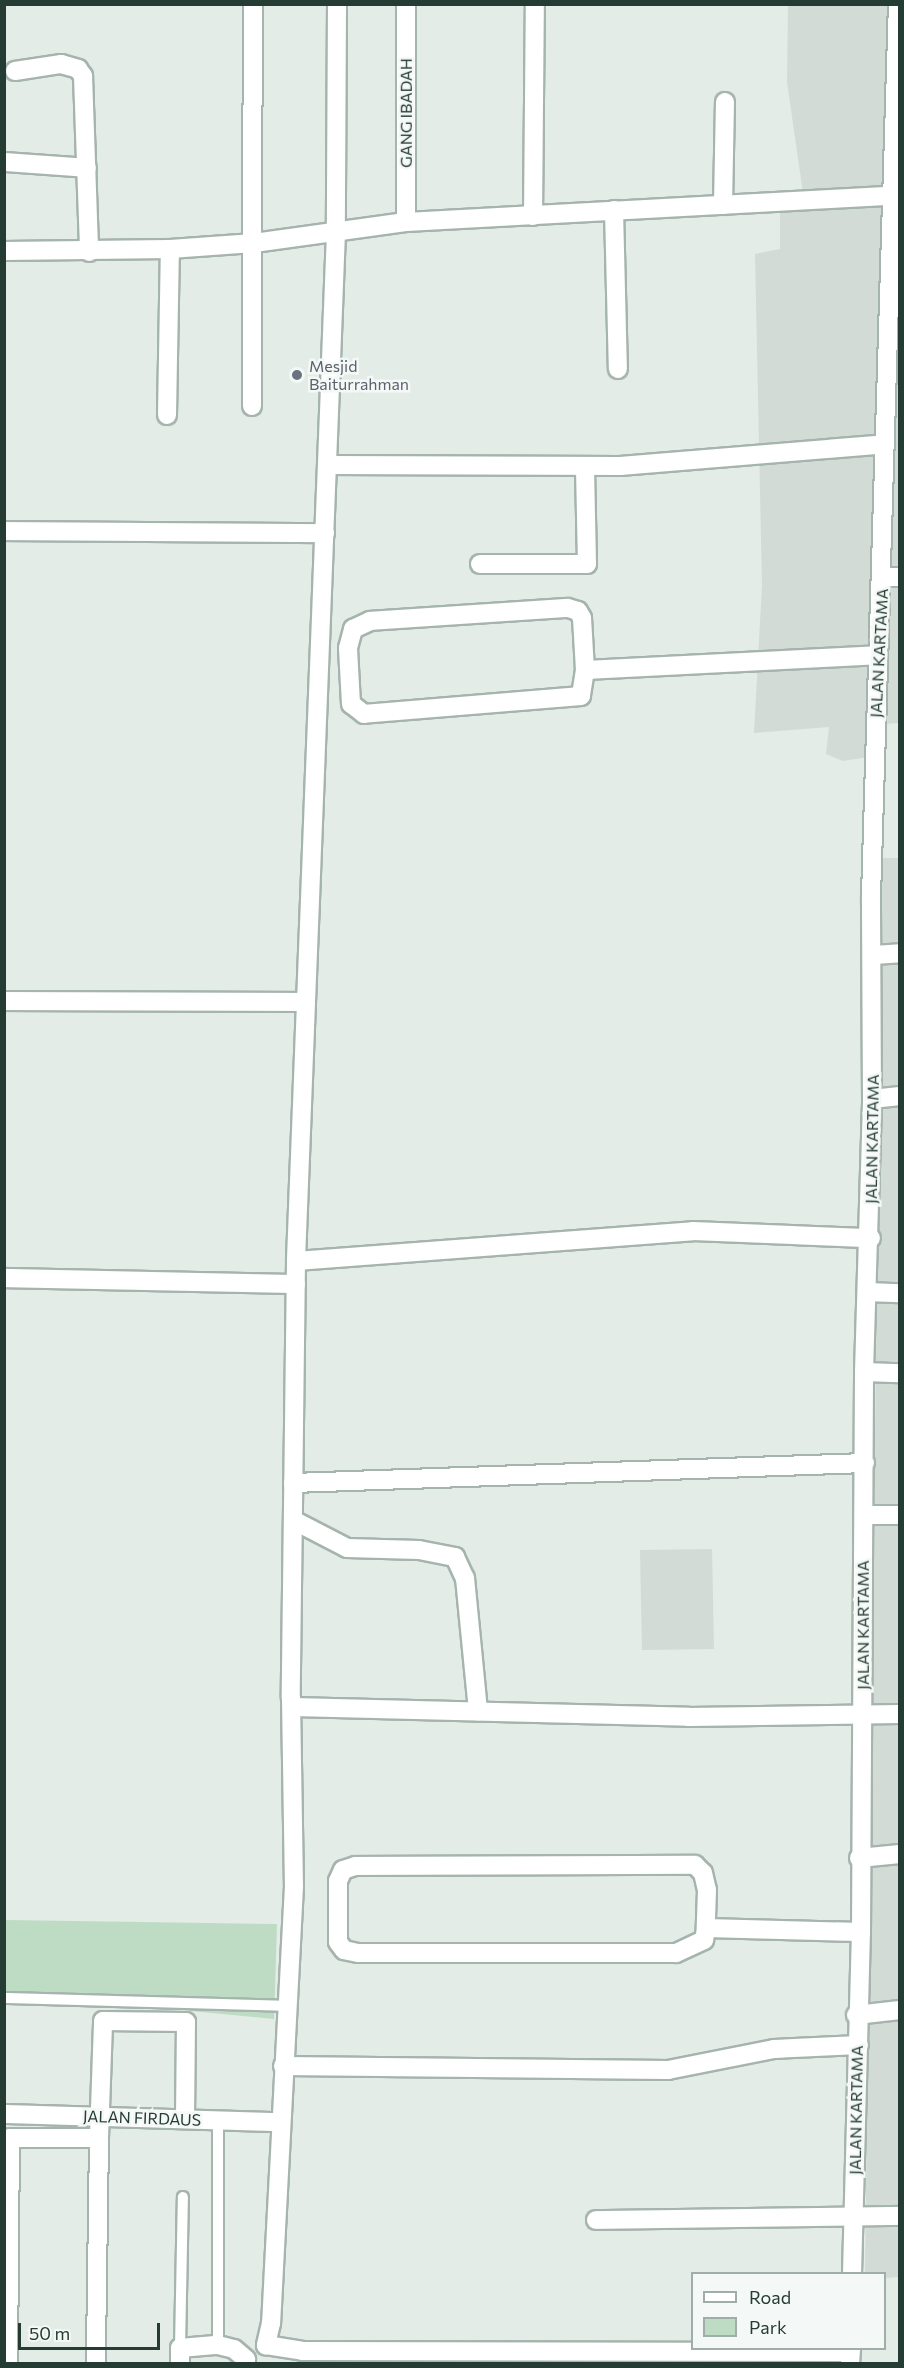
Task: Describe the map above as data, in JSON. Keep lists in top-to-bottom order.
{
  "streets": {
    "street": ["GANG IBADAH", "JALAN KARTAMA", "JALAN FIRDAUS"]
  },
  "places": ["Mesjid Baiturrahman"],
  "legend": ["Road", "Park"],
  "scale_bar": "50 m"
}
